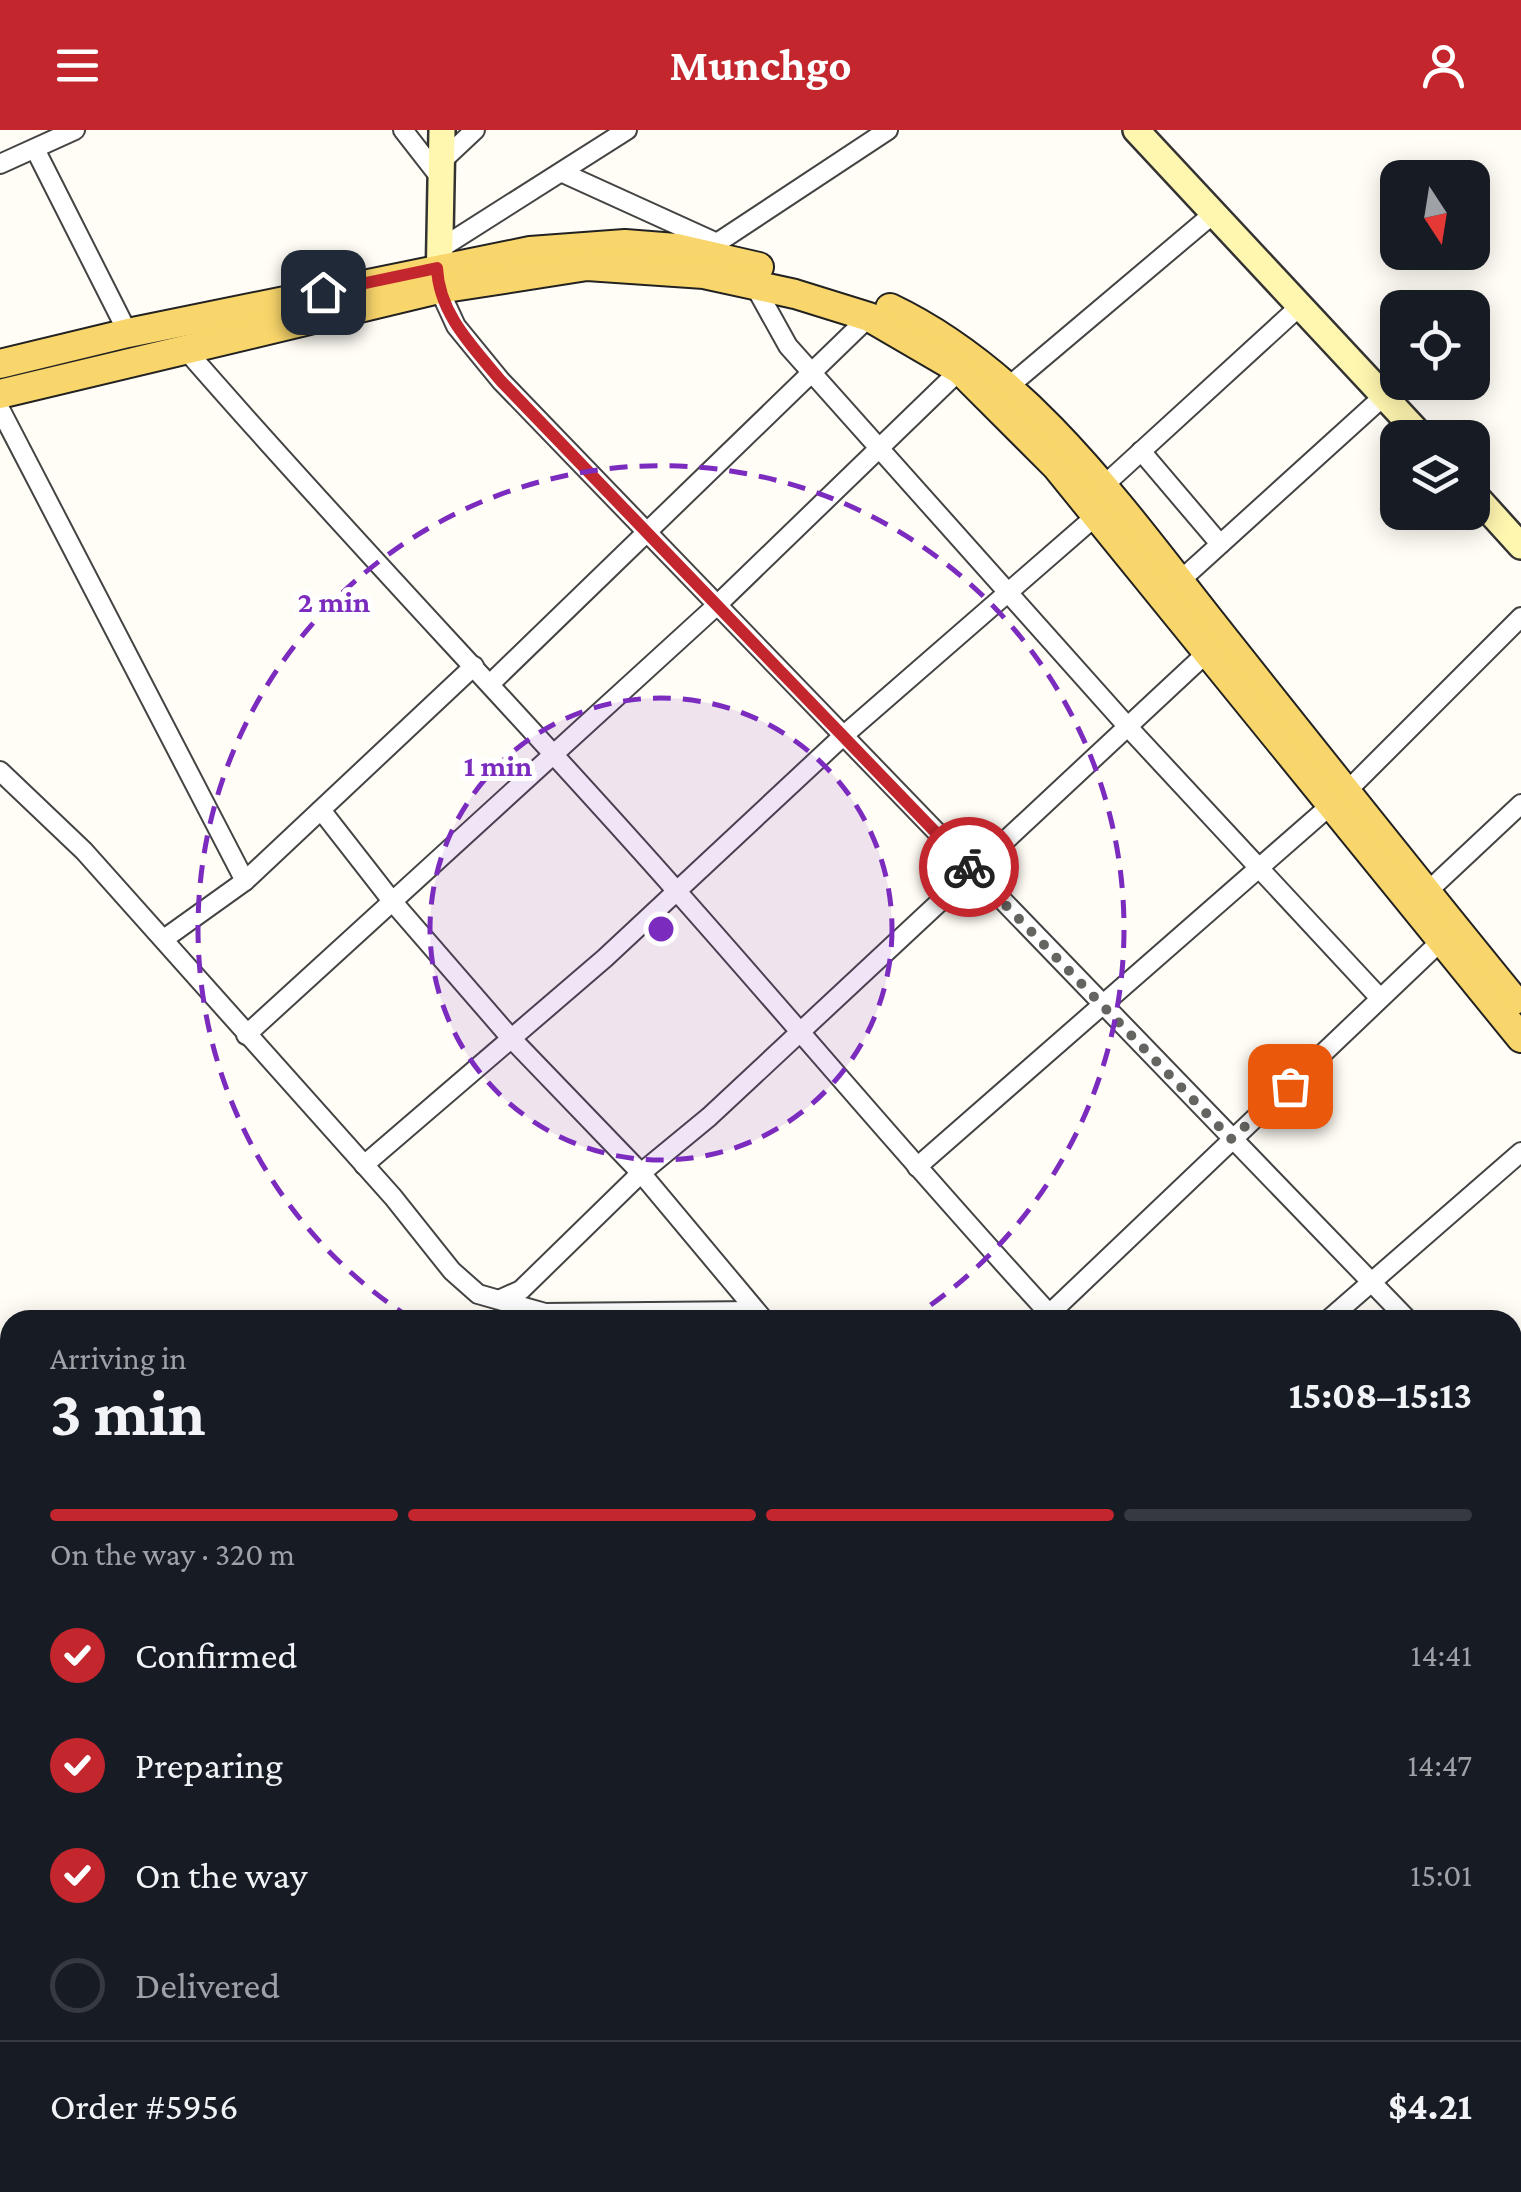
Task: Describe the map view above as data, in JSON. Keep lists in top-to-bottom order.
{
  "north": "bottom",
  "page": {
    "header": "Munchgo",
    "heading": ["3 min", "Arriving in", "15:08–15:13"],
    "panel": ["Order #5956", "$4.21"],
    "bar": "On the way · 320 m",
    "list": [
      ["Confirmed", "14:41"],
      ["Preparing", "14:47"],
      ["On the way", "15:01"],
      "Delivered"
    ]
  },
  "rings": ["2 min", "1 min"]
}
